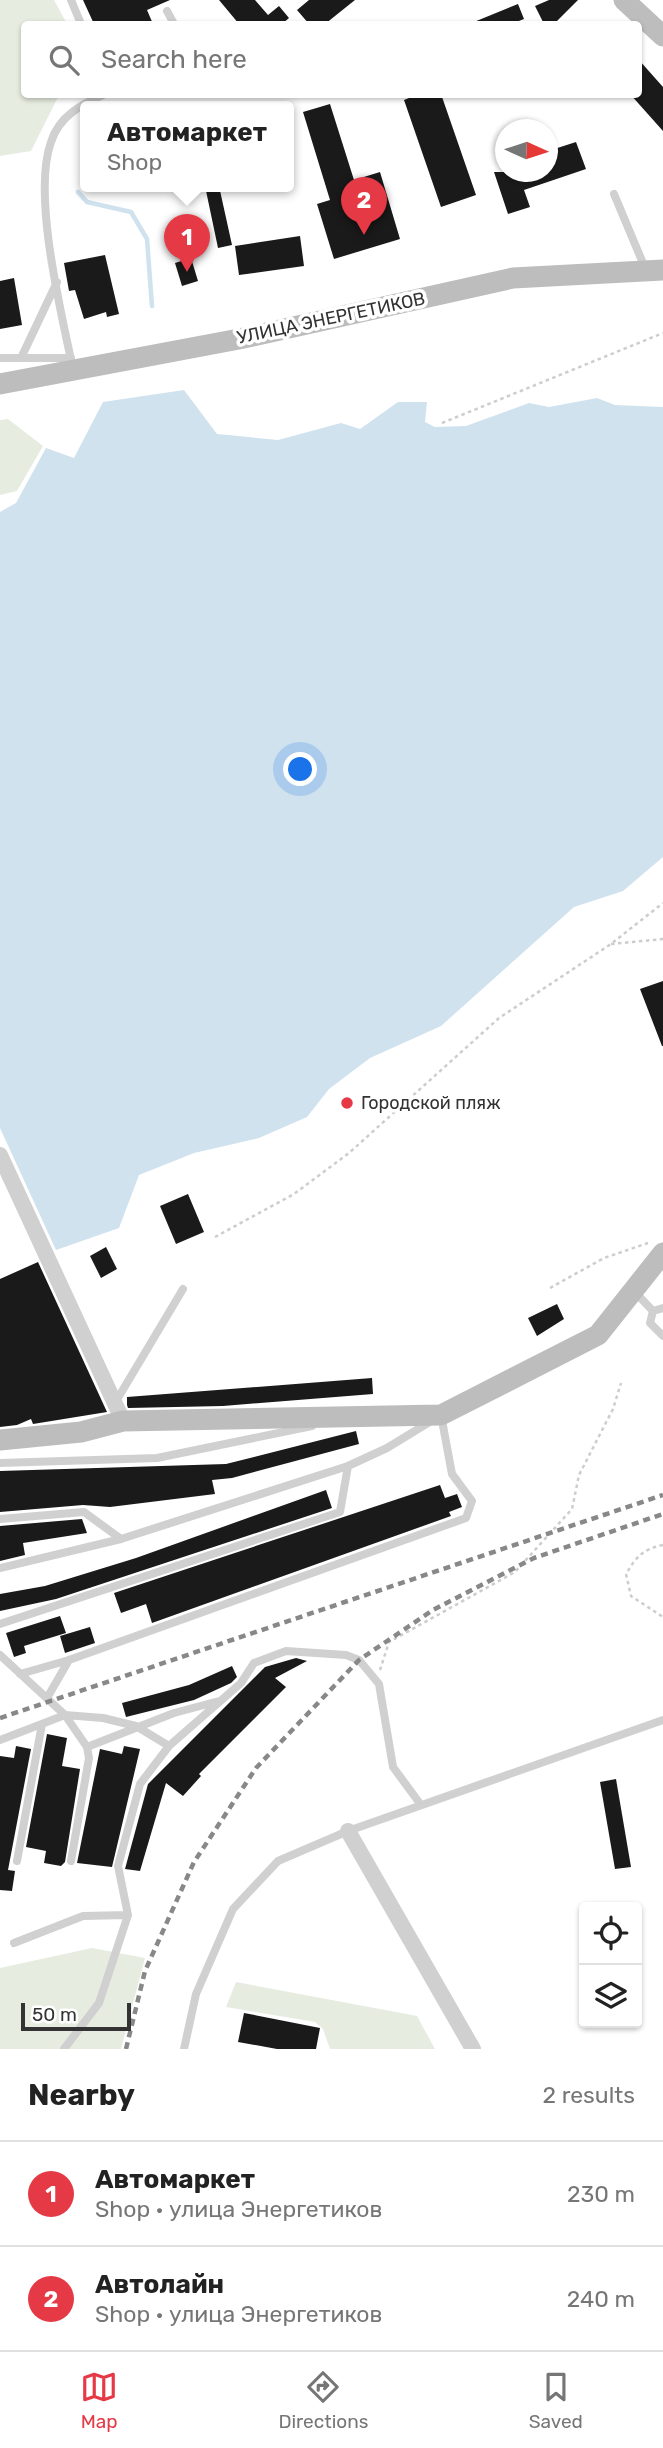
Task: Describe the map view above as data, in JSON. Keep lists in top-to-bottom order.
{
  "streets": {
    "street": ["УЛИЦА ЭНЕРГЕТИКОВ"]
  },
  "places": ["Городской пляж"],
  "scale_bar": "50 m",
  "north": "right",
  "page": {
    "search": "Search here",
    "popup": ["Автомаркет", "Shop"],
    "pins": ["2", "1"],
    "scale": "50 m",
    "heading": ["Nearby", "2 results"],
    "list": [
      {
        "mark": "1",
        "name": "Автомаркет",
        "note": "Shop · улица Энергетиков",
        "value": "230 m"
      },
      {
        "mark": "2",
        "name": "Автолайн",
        "note": "Shop · улица Энергетиков",
        "value": "240 m"
      }
    ],
    "nav": ["Map", "Directions", "Saved"]
  }
}
